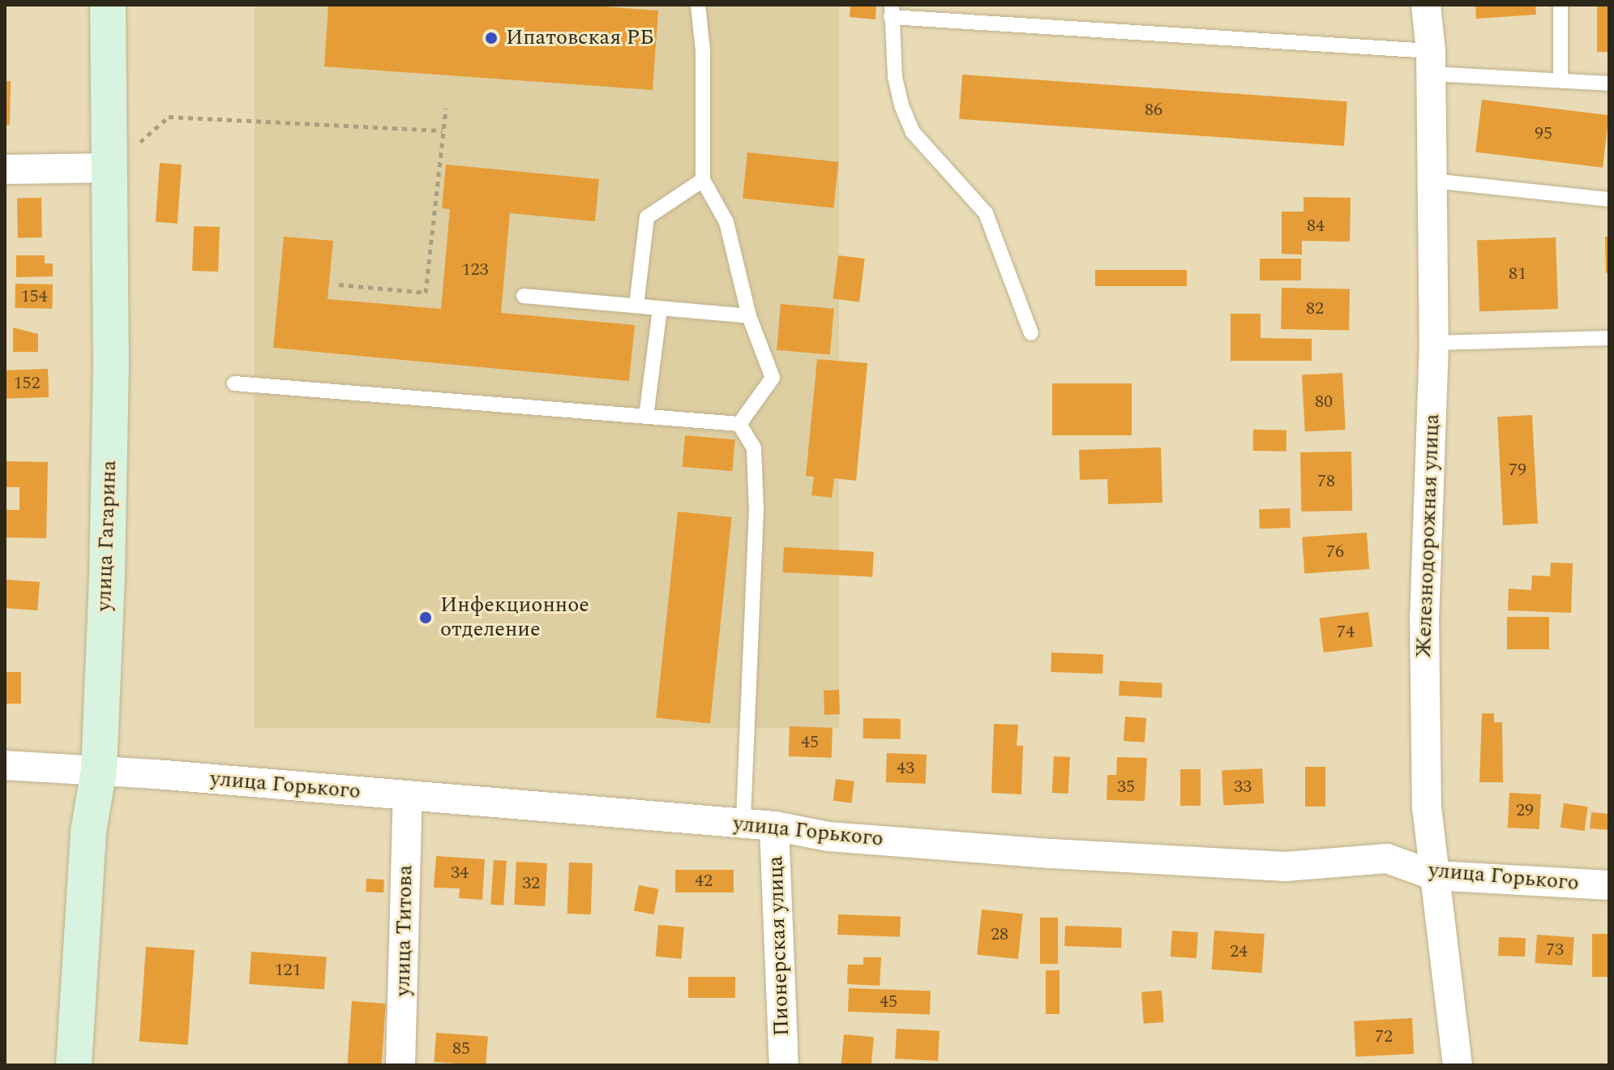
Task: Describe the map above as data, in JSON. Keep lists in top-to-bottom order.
{
  "streets": {
    "street": [
      "улица Гагарина",
      "Железнодорожная улица",
      "улица Горького",
      "улица Титова",
      "Пионерская улица"
    ]
  },
  "crossings": [
    ["улица Гагарина", "улица Горького"],
    ["Железнодорожная улица", "улица Горького"],
    ["улица Горького", "улица Титова"],
    ["улица Горького", "Пионерская улица"]
  ],
  "places": ["Ипатовская РБ", "Инфекционное отделение"],
  "house_numbers": [
    "86",
    "95",
    "84",
    "123",
    "81",
    "154",
    "82",
    "152",
    "80",
    "79",
    "78",
    "76",
    "74",
    "45",
    "43",
    "35",
    "33",
    "29",
    "34",
    "42",
    "32",
    "28",
    "73",
    "24",
    "121",
    "45",
    "72",
    "85"
  ]
}
